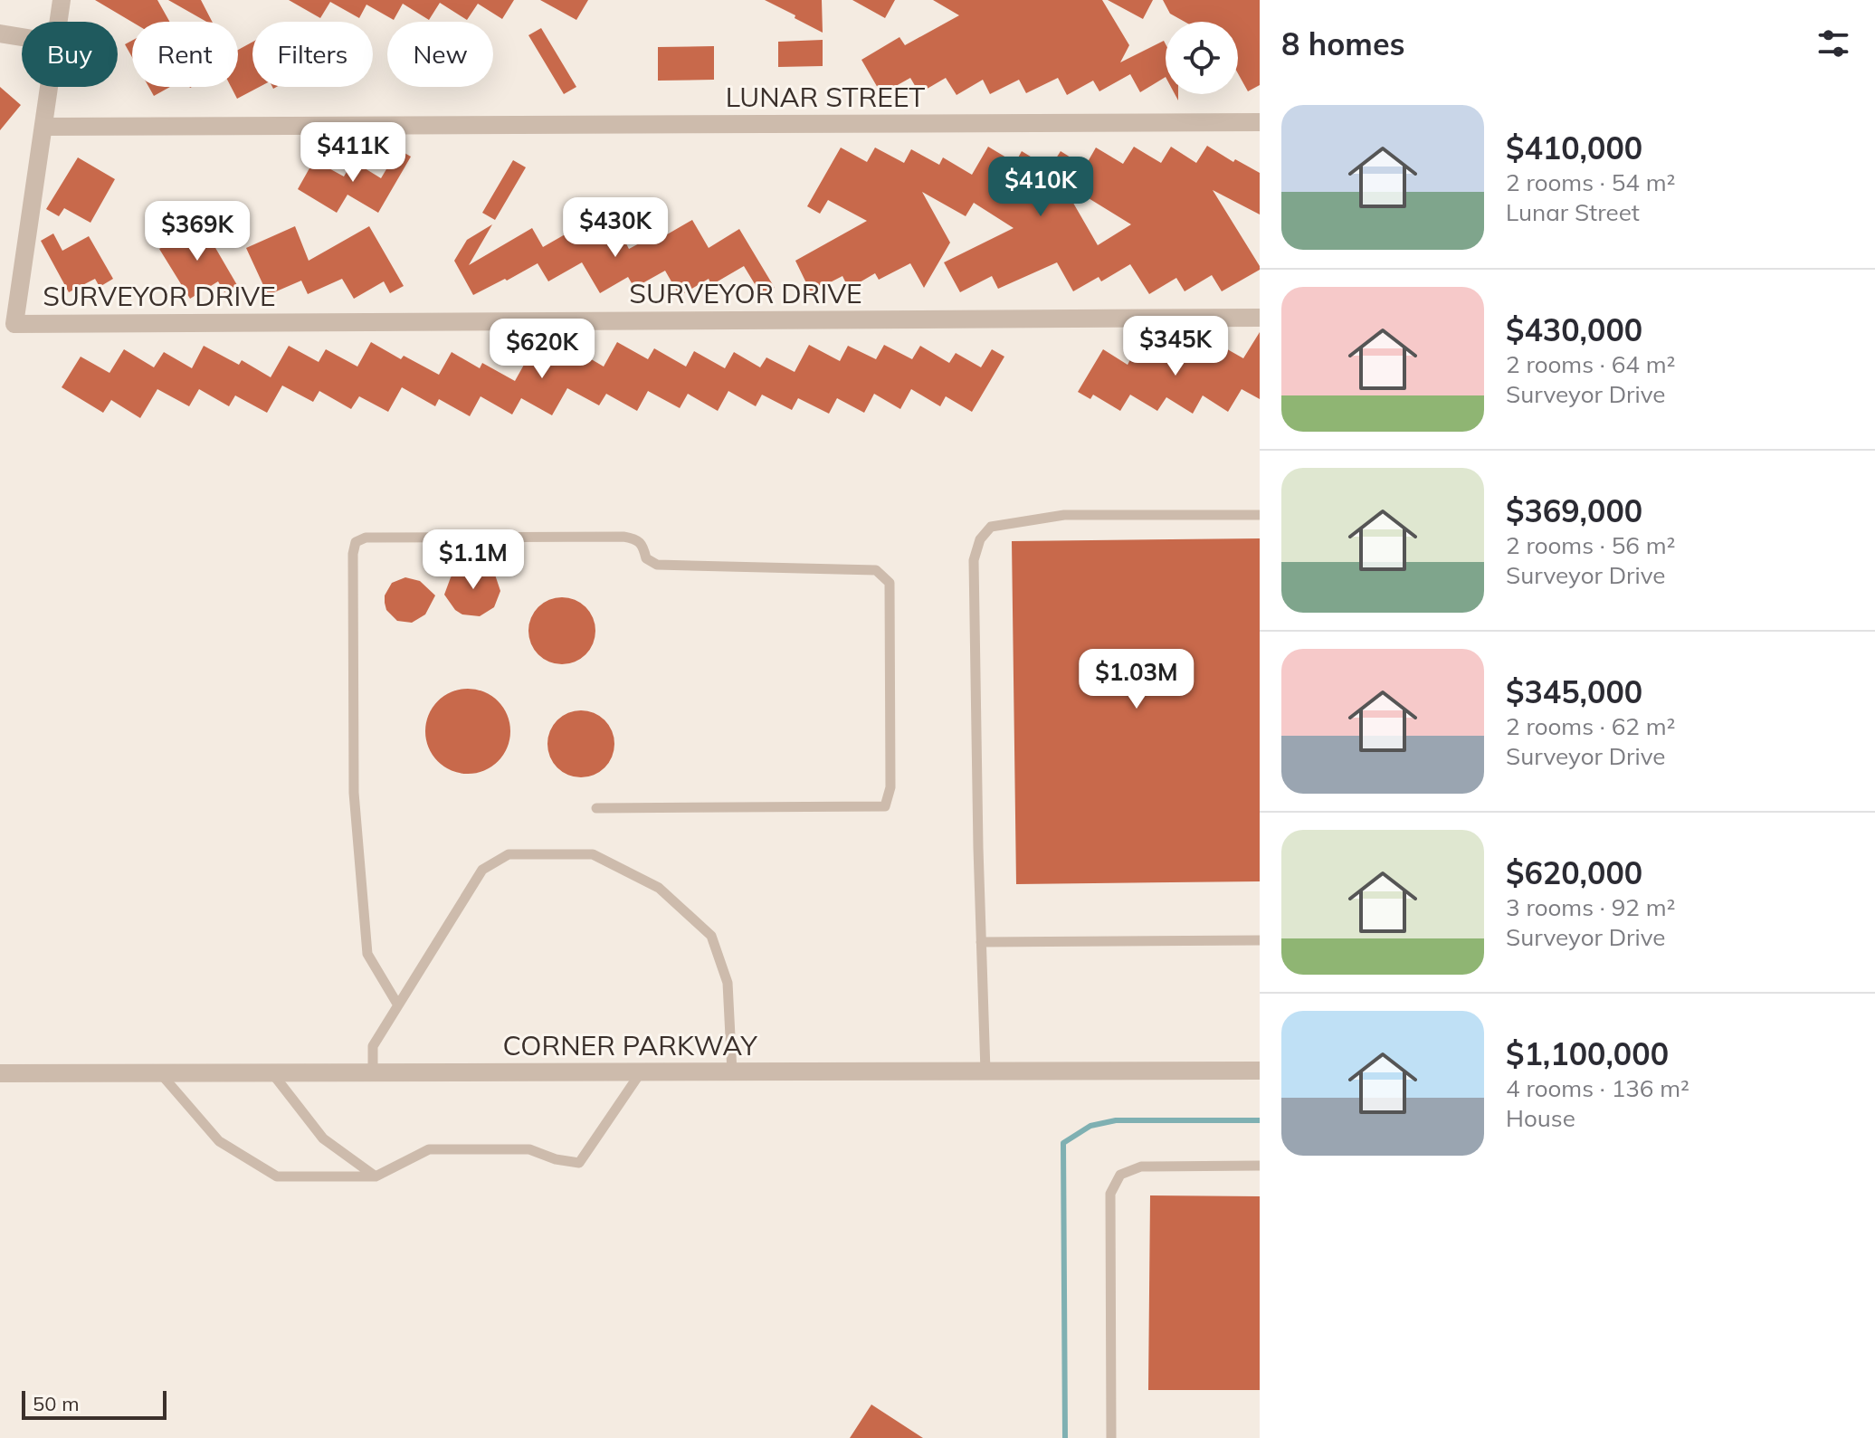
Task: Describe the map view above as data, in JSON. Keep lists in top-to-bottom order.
{
  "streets": {
    "street": ["LUNAR STREET", "SURVEYOR DRIVE", "CORNER PARKWAY"]
  },
  "crossings": [
    ["LUNAR STREET", "SURVEYOR DRIVE"]
  ],
  "scale_bar": "50 m",
  "page": {
    "heading": "8 homes",
    "chip": [
      "Buy",
      "Rent",
      "Filters",
      "New"
    ],
    "list": [
      {
        "name": "$410,000",
        "note": "2 rooms · 54 m² · Lunar Street"
      },
      {
        "name": "$430,000",
        "note": "2 rooms · 64 m² · Surveyor Drive"
      },
      {
        "name": "$369,000",
        "note": "2 rooms · 56 m² · Surveyor Drive"
      },
      {
        "name": "$345,000",
        "note": "2 rooms · 62 m² · Surveyor Drive"
      },
      {
        "name": "$620,000",
        "note": "3 rooms · 92 m² · Surveyor Drive"
      },
      {
        "name": "$1,100,000",
        "note": "4 rooms · 136 m² · House"
      }
    ],
    "price": [
      "$411K",
      "$410K",
      "$430K",
      "$369K",
      "$345K",
      "$620K",
      "$1.1M",
      "$1.03M"
    ],
    "scale": "50 m"
  }
}
